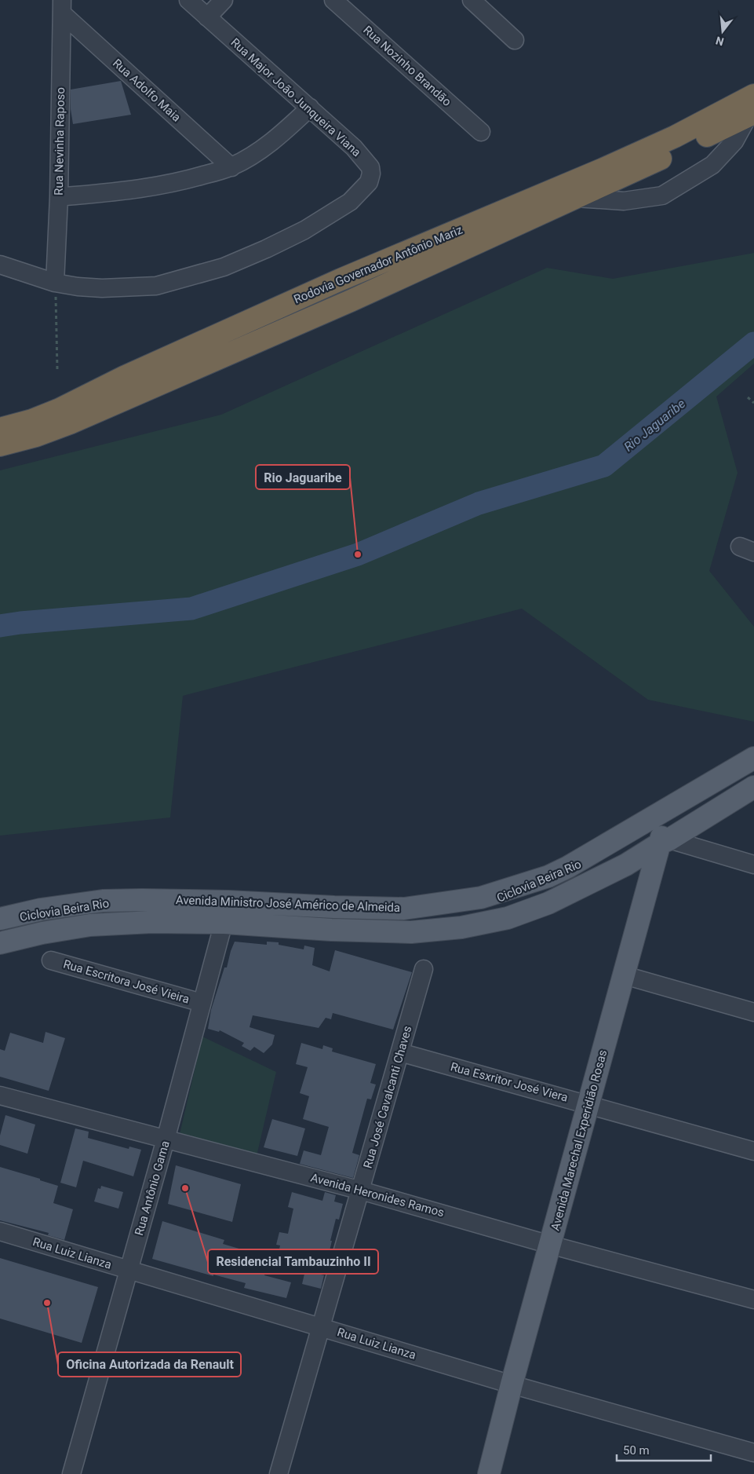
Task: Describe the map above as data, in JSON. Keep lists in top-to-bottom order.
{
  "streets": {
    "highway": ["Rodovia Governador Antônio Mariz"],
    "main road": ["Avenida Ministro José Américo de Almeida", "Avenida Marechal Experidião Rosas"],
    "street": [
      "Rua Nozinho Brandão",
      "Rua Adolfo Maia",
      "Rua Major João Junqueira Viana",
      "Rua Nevinha Raposo",
      "Rua Escritora José Vieira",
      "Rua Esxritor José Viera",
      "Rua José Cavalcanti Chaves",
      "Rua Antônio Gama",
      "Avenida Heronides Ramos",
      "Rua Luiz Lianza"
    ]
  },
  "crossings": [
    ["Rua Adolfo Maia", "Rua Nevinha Raposo"],
    ["Rua Major João Junqueira Viana", "Rua Nevinha Raposo"],
    ["Avenida Ministro José Américo de Almeida", "Avenida Marechal Experidião Rosas"],
    ["Avenida Ministro José Américo de Almeida", "Rua Antônio Gama"],
    ["Rua Escritora José Vieira", "Rua Antônio Gama"],
    ["Rua Esxritor José Viera", "Rua José Cavalcanti Chaves"],
    ["Rua Esxritor José Viera", "Avenida Marechal Experidião Rosas"],
    ["Rua José Cavalcanti Chaves", "Avenida Heronides Ramos"],
    ["Rua José Cavalcanti Chaves", "Rua Luiz Lianza"],
    ["Avenida Marechal Experidião Rosas", "Avenida Heronides Ramos"],
    ["Avenida Marechal Experidião Rosas", "Rua Luiz Lianza"],
    ["Rua Antônio Gama", "Avenida Heronides Ramos"],
    ["Rua Antônio Gama", "Rua Luiz Lianza"]
  ],
  "water": ["Rio Jaguaribe"],
  "places": ["Rio Jaguaribe", "Residencial Tambauzinho II", "Oficina Autorizada da Renault"],
  "scale_bar": "50 m",
  "north": "bottom"
}
